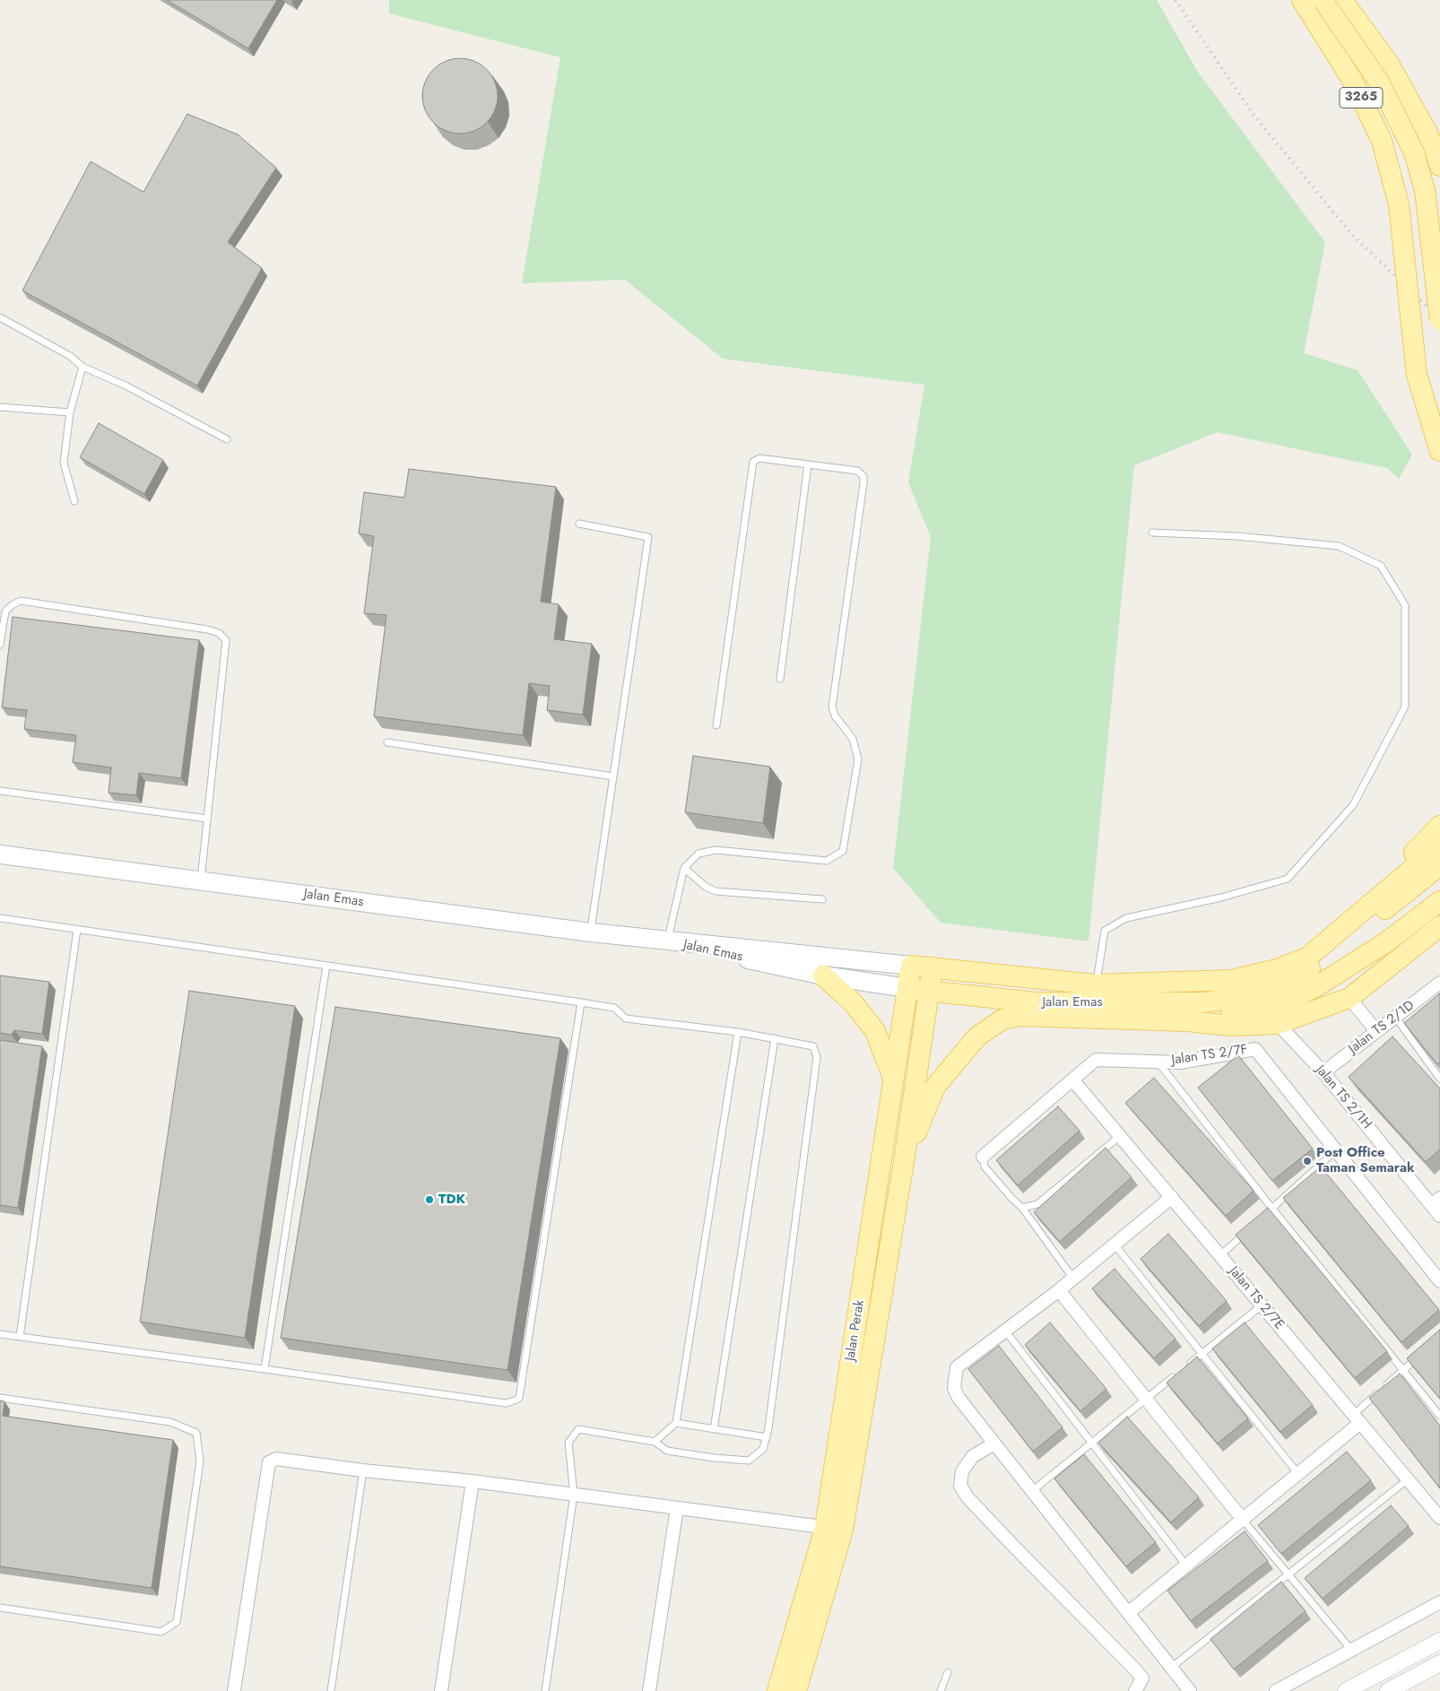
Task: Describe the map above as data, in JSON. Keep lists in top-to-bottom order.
{
  "streets": {
    "main road": ["3265", "Jalan Emas", "Jalan Perak"],
    "street": [
      "Jalan TS 2/1D",
      "Jalan TS 2/7F",
      "Jalan TS 2/1H",
      "Jalan TS 2/7E"
    ]
  },
  "crossings": [
    ["Jalan Emas", "Jalan Perak"],
    ["Jalan TS 2/1D", "Jalan TS 2/1H"],
    ["Jalan TS 2/7F", "Jalan TS 2/7E"]
  ],
  "places": ["Post Office Taman Semarak", "TDK"]
}
